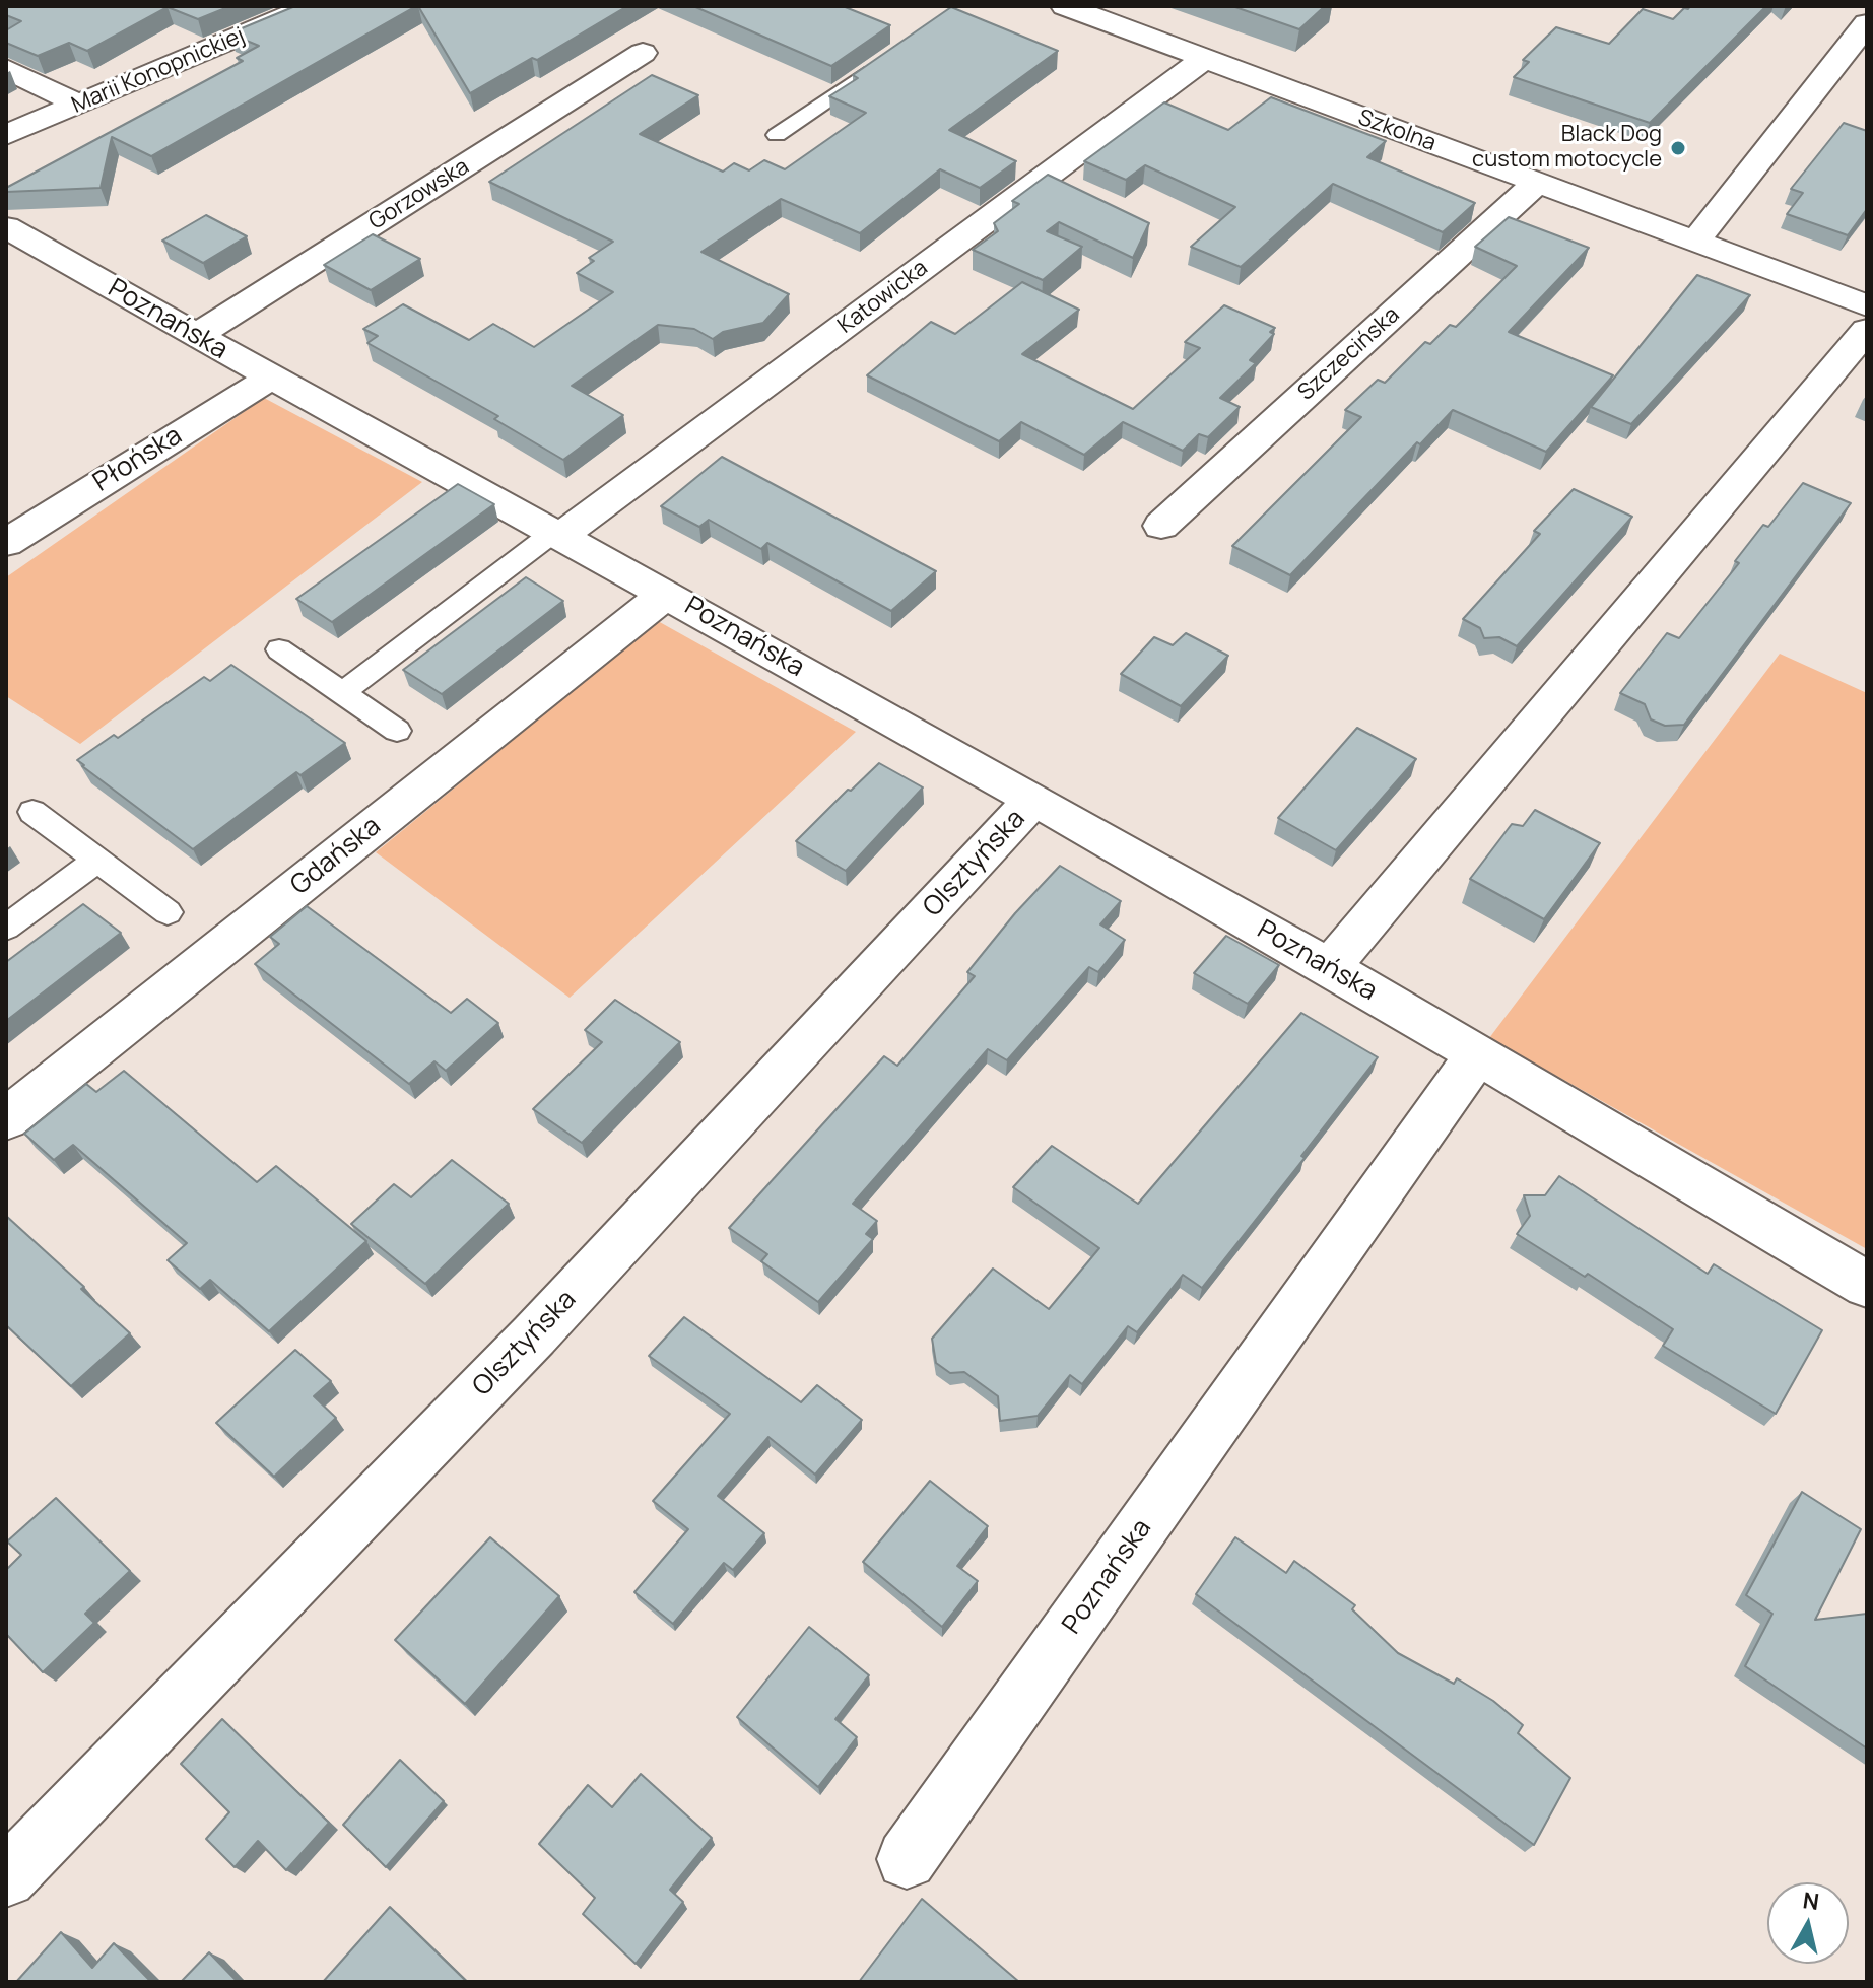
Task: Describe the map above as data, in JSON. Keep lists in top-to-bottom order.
{
  "streets": {
    "street": [
      "Marii Konopnickiej",
      "Szkolna",
      "Gorzowska",
      "Katowicka",
      "Poznańska",
      "Szczecińska",
      "Płońska",
      "Gdańska",
      "Olsztyńska"
    ]
  },
  "crossings": [
    ["Szkolna", "Katowicka"],
    ["Szkolna", "Szczecińska"],
    ["Gorzowska", "Poznańska"],
    ["Katowicka", "Poznańska"],
    ["Poznańska", "Płońska"],
    ["Poznańska", "Gdańska"],
    ["Poznańska", "Olsztyńska"]
  ],
  "places": ["Black Dog custom motocycle"],
  "north": "top"
}
